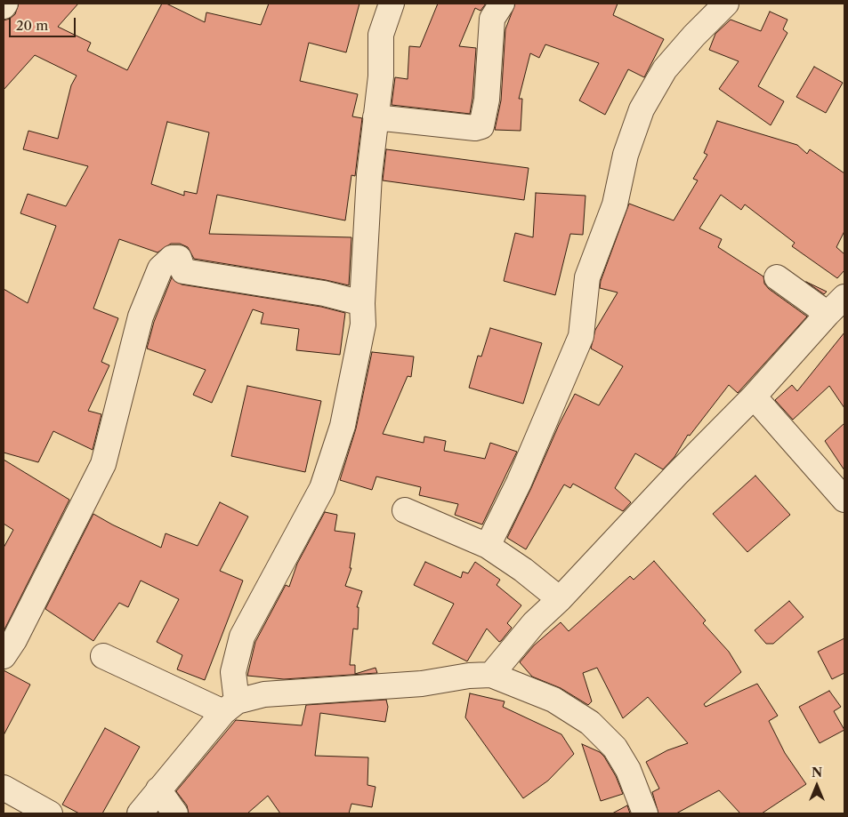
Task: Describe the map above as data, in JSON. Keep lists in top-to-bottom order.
{
  "scale_bar": "20 m",
  "north": "top"
}
